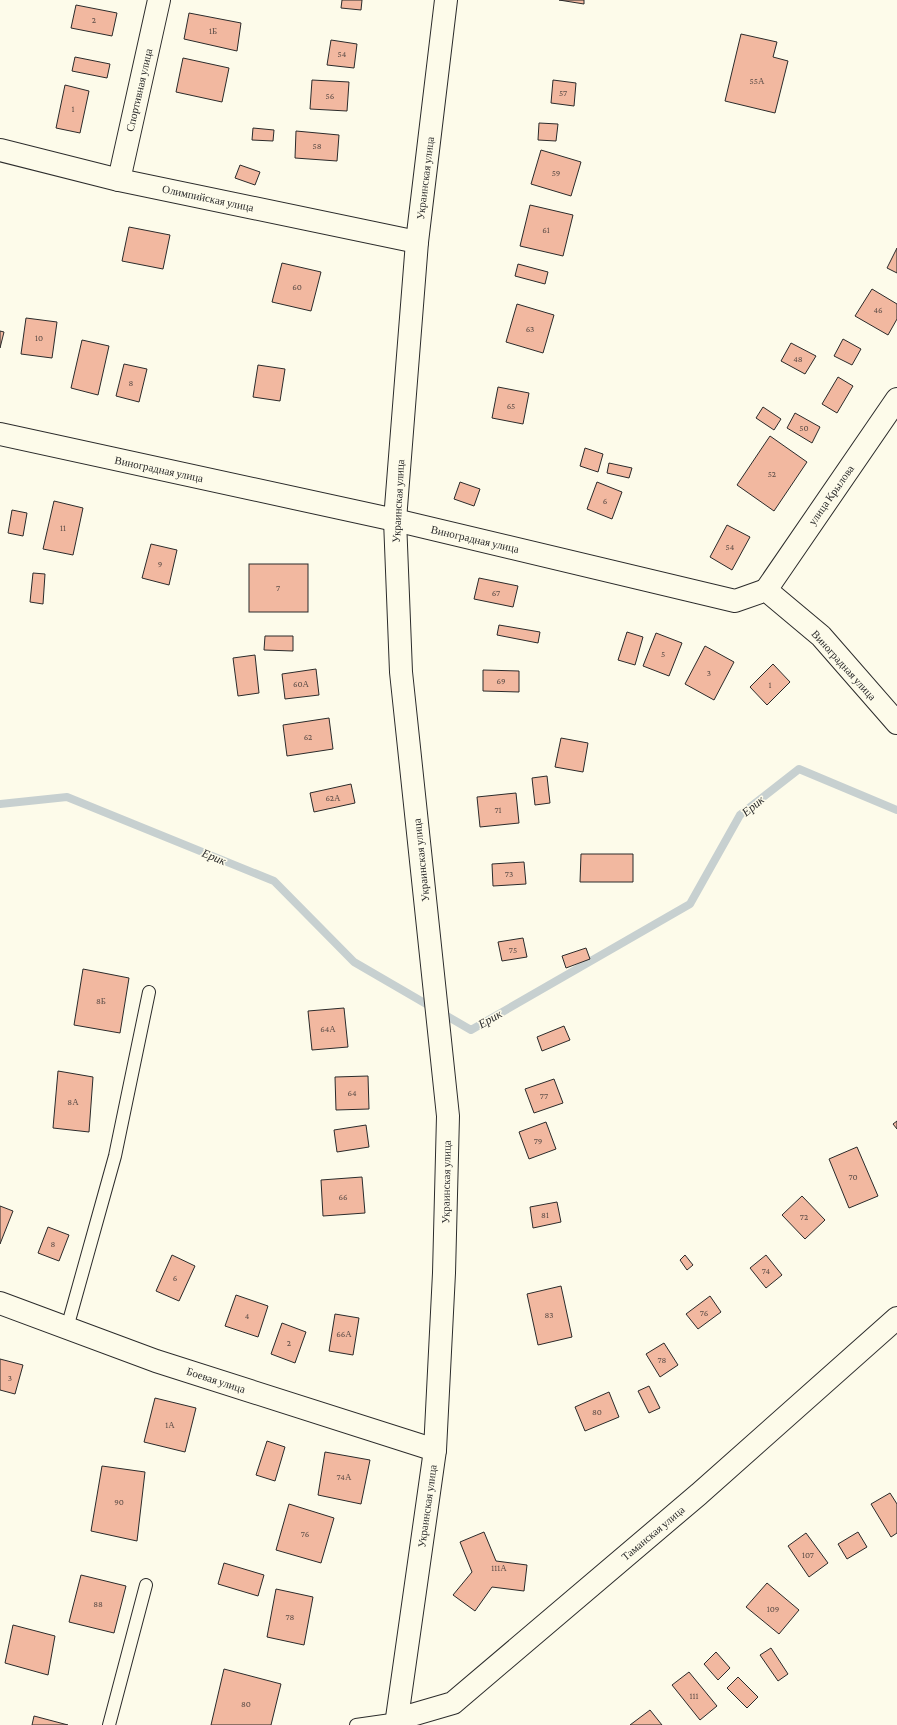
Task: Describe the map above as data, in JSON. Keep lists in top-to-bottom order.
{
  "streets": {
    "street": [
      "Спортивная улица",
      "Украинская улица",
      "Олимпийская улица",
      "Виноградная улица",
      "улица Крылова",
      "Боевая улица",
      "Таманская улица"
    ]
  },
  "crossings": [
    ["Спортивная улица", "Олимпийская улица"],
    ["Украинская улица", "Олимпийская улица"],
    ["Украинская улица", "Виноградная улица"],
    ["Украинская улица", "Боевая улица"],
    ["Украинская улица", "Таманская улица"],
    ["Виноградная улица", "улица Крылова"]
  ],
  "water": ["Ерик"],
  "house_numbers": [
    "2",
    "1Б",
    "54",
    "55А",
    "57",
    "56",
    "1",
    "58",
    "59",
    "61",
    "60",
    "46",
    "63",
    "10",
    "48",
    "8",
    "65",
    "50",
    "52",
    "6",
    "11",
    "54",
    "9",
    "7",
    "67",
    "5",
    "3",
    "69",
    "60А",
    "1",
    "62",
    "62А",
    "71",
    "73",
    "75",
    "8Б",
    "64А",
    "64",
    "77",
    "8А",
    "79",
    "70",
    "66",
    "81",
    "72",
    "8",
    "74",
    "6",
    "76",
    "83",
    "4",
    "66А",
    "2",
    "78",
    "3",
    "80",
    "1А",
    "74А",
    "90",
    "76",
    "107",
    "111А",
    "88",
    "109",
    "78",
    "111",
    "80"
  ]
}
